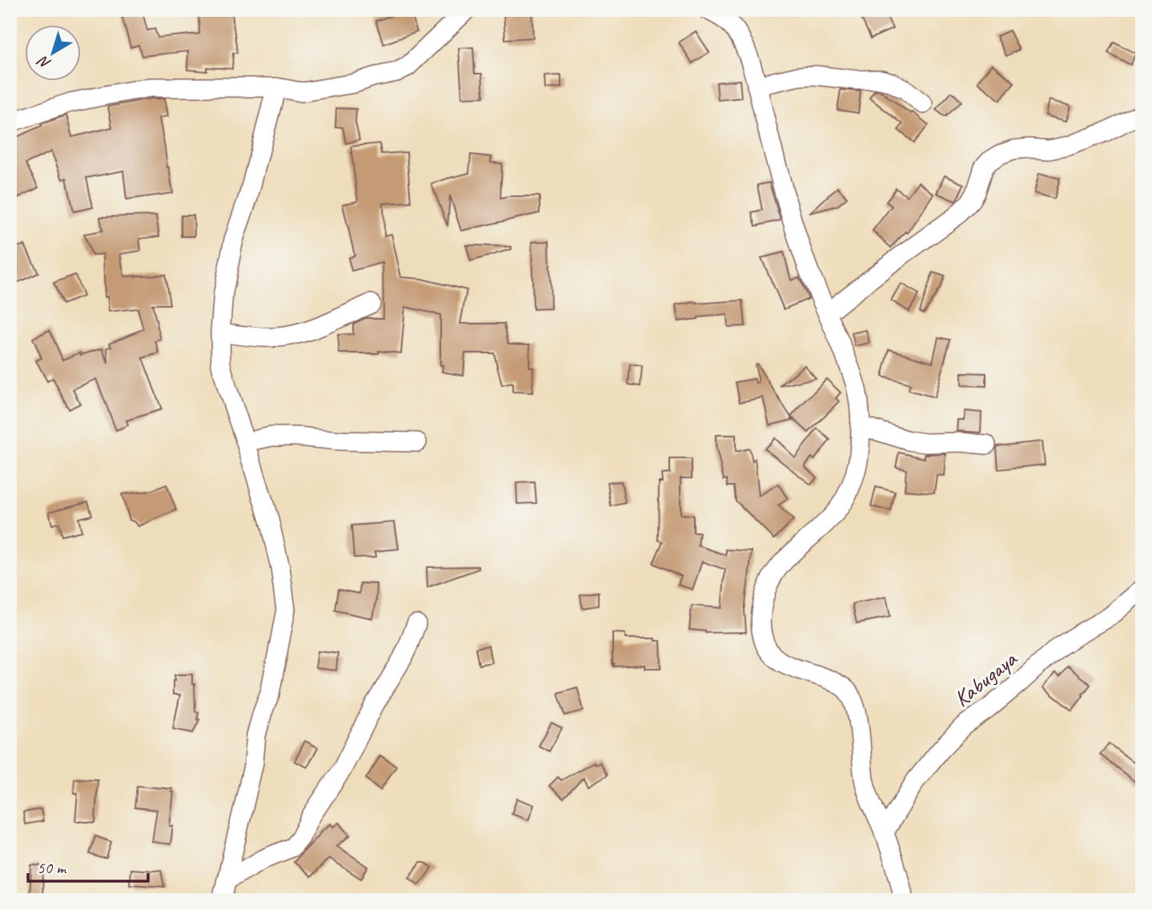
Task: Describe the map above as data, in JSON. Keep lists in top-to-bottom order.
{
  "streets": {
    "street": ["Kabugaya"]
  },
  "scale_bar": "50 m",
  "north": "bottom left"
}
